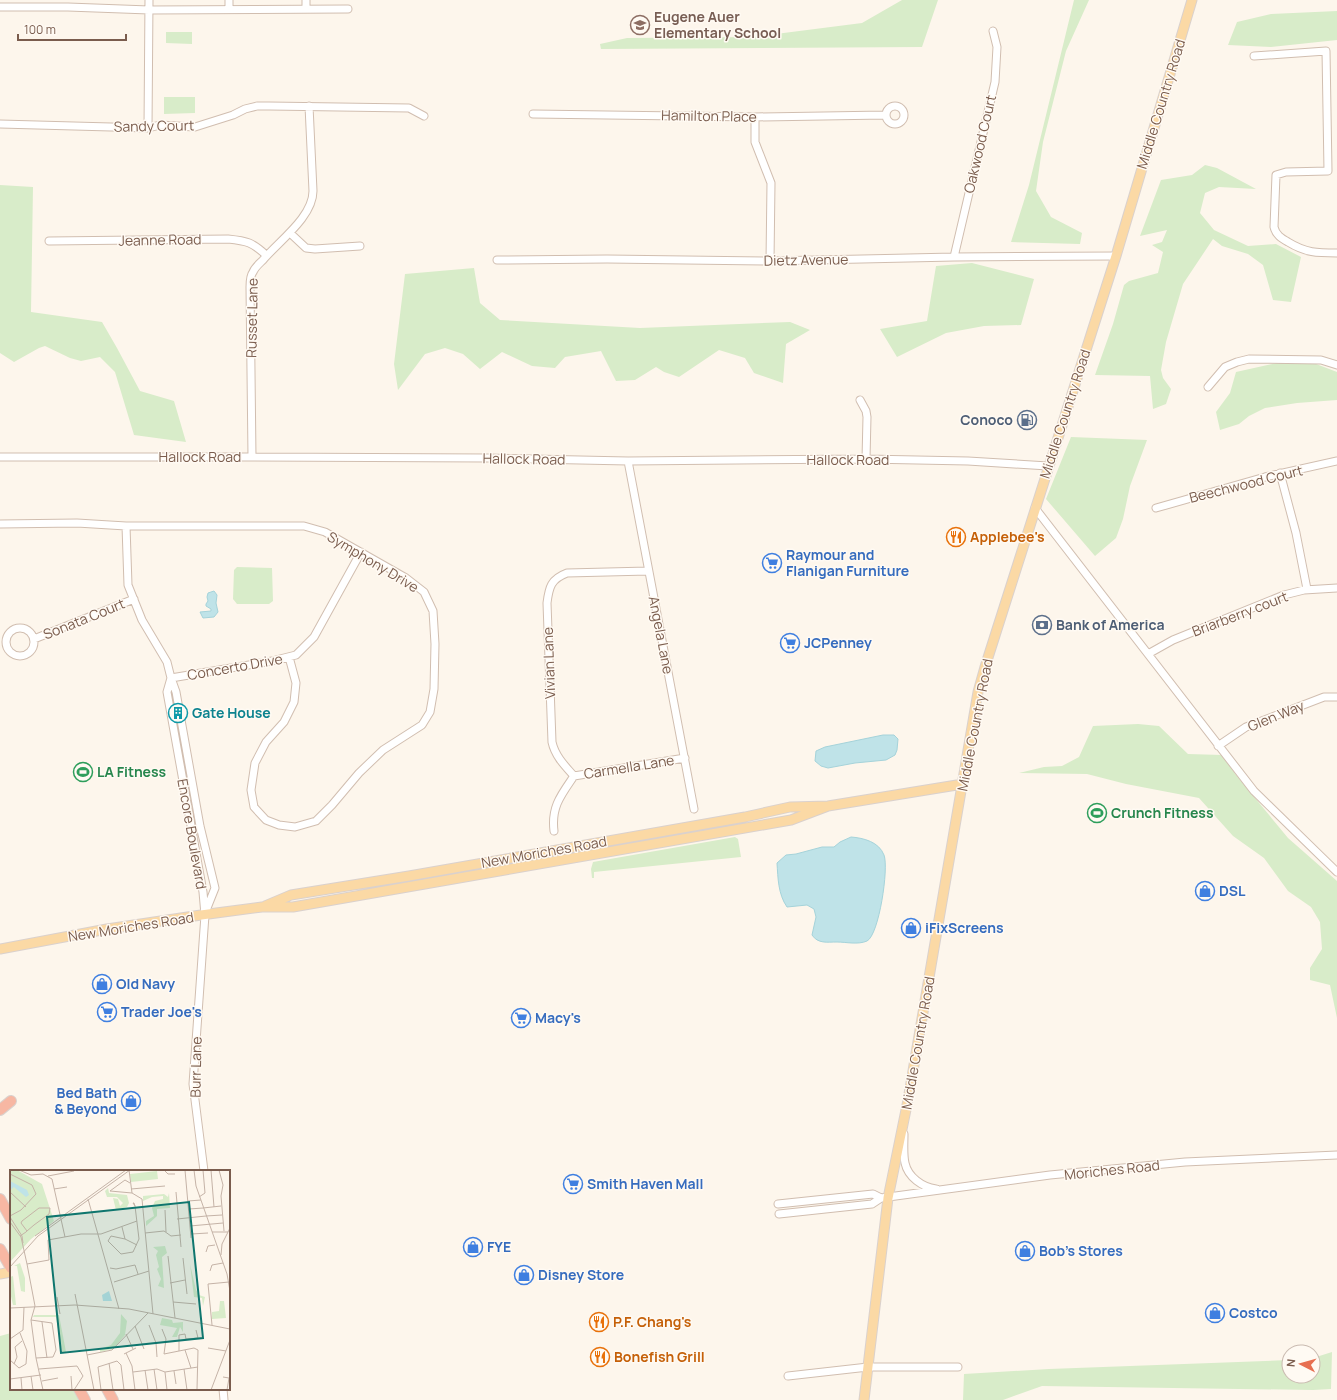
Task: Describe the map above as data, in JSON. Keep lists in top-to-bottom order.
{
  "streets": {
    "main road": ["Middle Country Road", "New Moriches Road"],
    "street": [
      "Hamilton Place",
      "Sandy Court",
      "Oakwood Court",
      "Jeanne Road",
      "Dietz Avenue",
      "Russet Lane",
      "Hallock Road",
      "Beechwood Court",
      "Symphony Drive",
      "Briarberry court",
      "Sonata Court",
      "Angela Lane",
      "Vivian Lane",
      "Concerto Drive",
      "Glen Way",
      "Carmella Lane",
      "Encore Boulevard",
      "Burr Lane",
      "Moriches Road"
    ]
  },
  "crossings": [
    ["Middle Country Road", "Dietz Avenue"],
    ["Middle Country Road", "Hallock Road"],
    ["Middle Country Road", "New Moriches Road"],
    ["Middle Country Road", "Moriches Road"],
    ["Sandy Court", "Russet Lane"],
    ["Oakwood Court", "Dietz Avenue"],
    ["Jeanne Road", "Russet Lane"],
    ["Russet Lane", "Hallock Road"],
    ["Hallock Road", "Angela Lane"],
    ["Symphony Drive", "Concerto Drive"],
    ["Symphony Drive", "Encore Boulevard"],
    ["Sonata Court", "Encore Boulevard"],
    ["Angela Lane", "Vivian Lane"],
    ["Angela Lane", "Carmella Lane"],
    ["Vivian Lane", "Carmella Lane"],
    ["Concerto Drive", "Encore Boulevard"],
    ["Encore Boulevard", "New Moriches Road"],
    ["Encore Boulevard", "Burr Lane"],
    ["New Moriches Road", "Burr Lane"]
  ],
  "places": {
    "school or university": ["Eugene Auer Elementary School"],
    "fuel station": ["Conoco"],
    "restaurant": ["Applebee's", "P.F. Chang's", "Bonefish Grill"],
    "supermarket": [
      "Raymour and Flanigan Furniture",
      "JCPenney",
      "Trader Joe's",
      "Macy's",
      "Smith Haven Mall"
    ],
    "bank": ["Bank of America"],
    "building": ["Gate House"],
    "sports": ["LA Fitness", "Crunch Fitness"],
    "shop": [
      "DSL",
      "iFixScreens",
      "Old Navy",
      "Bed Bath & Beyond",
      "FYE",
      "Bob's Stores",
      "Disney Store",
      "Costco"
    ]
  },
  "scale_bar": "100 m",
  "north": "left"
}
